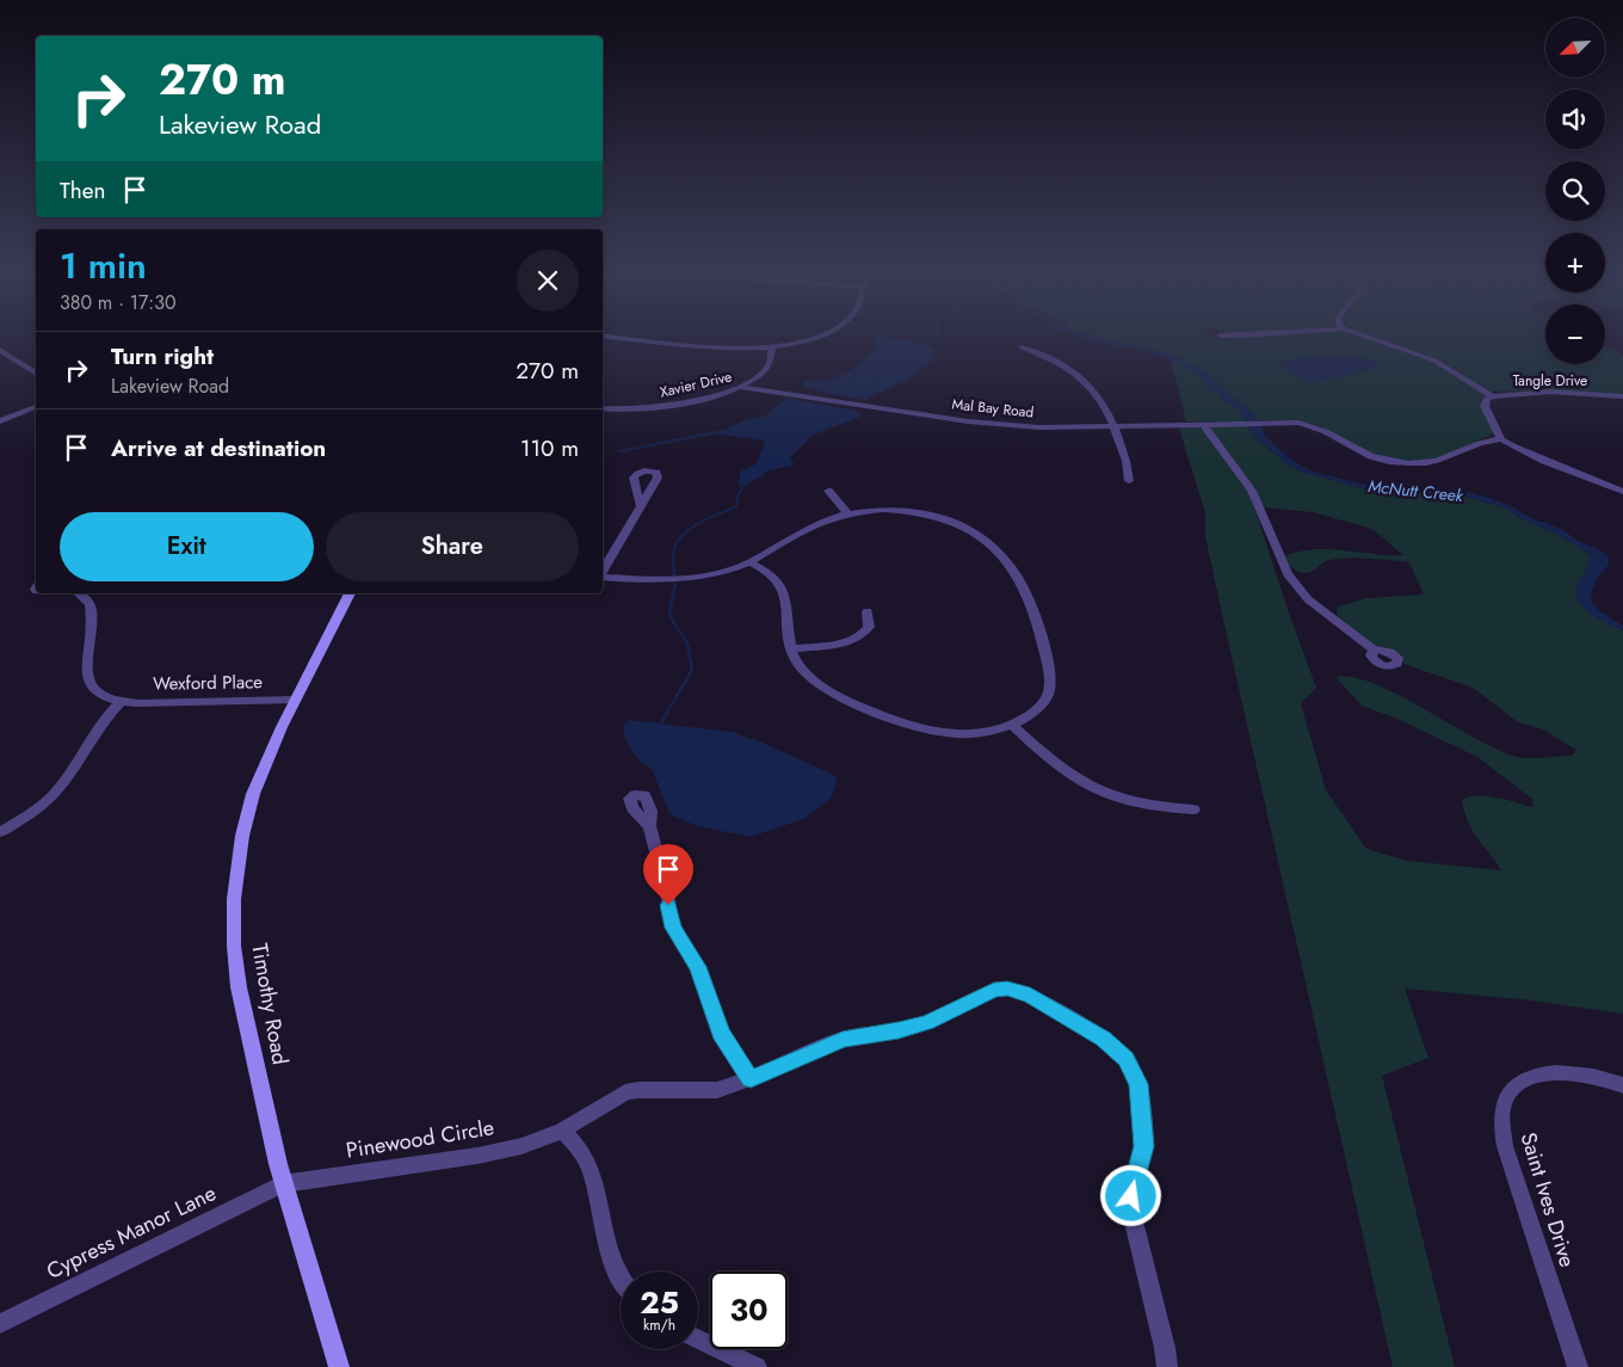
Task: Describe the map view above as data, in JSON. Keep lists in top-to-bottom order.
{
  "streets": {
    "main road": ["Timothy Road"],
    "street": [
      "Tangle Drive",
      "Xavier Drive",
      "Mal Bay Road",
      "Wexford Place",
      "Pinewood Circle",
      "Saint Ives Drive",
      "Cypress Manor Lane"
    ]
  },
  "crossings": [
    ["Tangle Drive", "Mal Bay Road"],
    ["Xavier Drive", "Mal Bay Road"],
    ["Wexford Place", "Timothy Road"],
    ["Timothy Road", "Pinewood Circle"],
    ["Timothy Road", "Cypress Manor Lane"],
    ["Pinewood Circle", "Cypress Manor Lane"]
  ],
  "water": ["McNutt Creek"],
  "north": "bottom left",
  "page": {
    "map_buttons": ["+", "−"],
    "turn": ["270 m", "Lakeview Road"],
    "then": "Then",
    "heading": ["1 min", "380 m · 17:30"],
    "list": [
      {
        "name": "Turn right",
        "note": "Lakeview Road",
        "value": "270 m"
      },
      {
        "name": "Arrive at destination",
        "value": "110 m"
      }
    ],
    "buttons": ["Exit", "Share"],
    "speed": "25 km/h",
    "limit": "30"
  }
}
